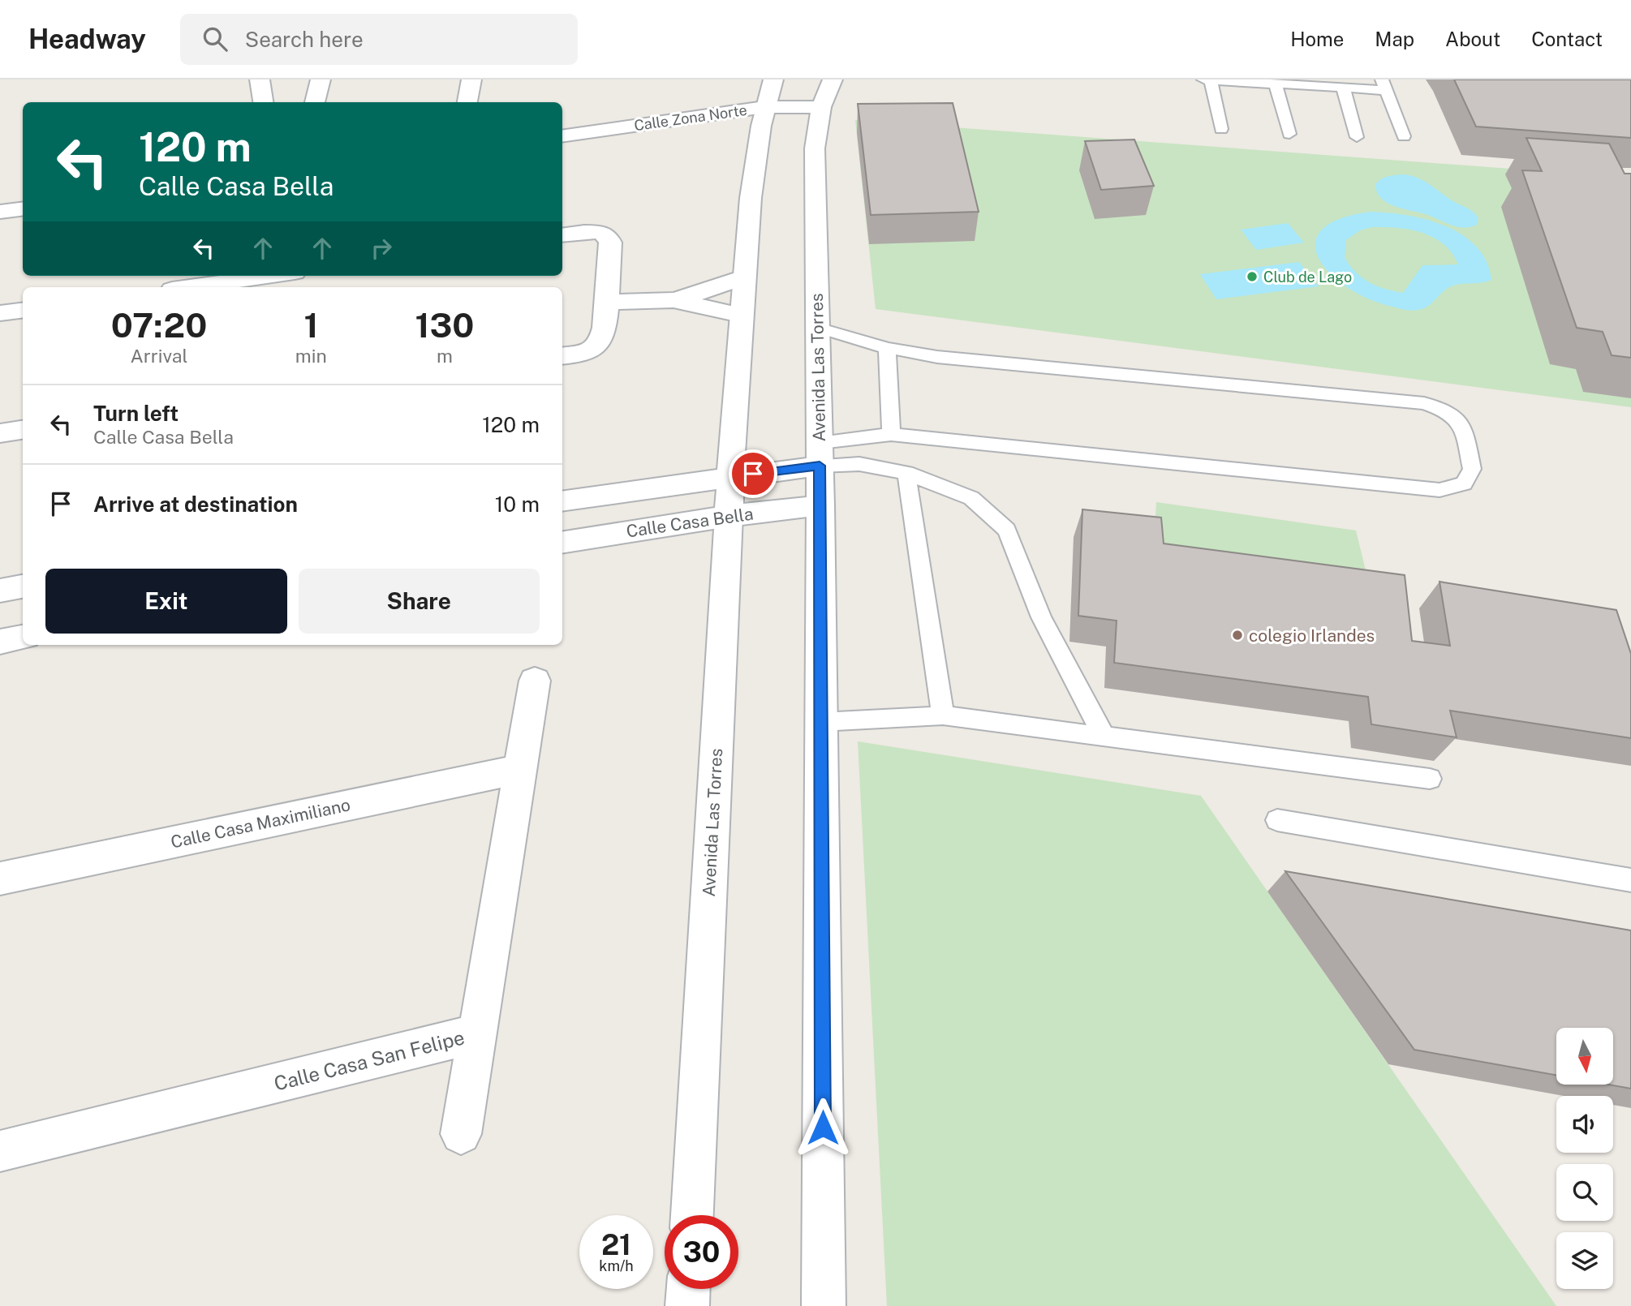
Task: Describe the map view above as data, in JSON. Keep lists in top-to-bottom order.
{
  "streets": {
    "street": [
      "Calle Zona Norte",
      "Avenida Las Torres",
      "Calle Casa Bella",
      "Calle Casa Maximiliano",
      "Calle Casa San Felipe"
    ]
  },
  "crossings": [
    ["Calle Zona Norte", "Avenida Las Torres"],
    ["Avenida Las Torres", "Calle Casa Bella"],
    ["Calle Casa Maximiliano", "Calle Casa San Felipe"]
  ],
  "places": ["Club de Lago", "colegio Irlandes"],
  "north": "bottom",
  "page": {
    "header": "Headway",
    "search": "Search here",
    "nav": [
      "Home",
      "Map",
      "About",
      "Contact"
    ],
    "turn": ["120 m", "Calle Casa Bella"],
    "eta": [
      "07:20",
      "Arrival",
      "1",
      "min",
      "130",
      "m"
    ],
    "list": [
      {
        "name": "Turn left",
        "note": "Calle Casa Bella",
        "value": "120 m"
      },
      {
        "name": "Arrive at destination",
        "value": "10 m"
      }
    ],
    "buttons": ["Exit", "Share"],
    "speed": "21 km/h",
    "limit": "30"
  }
}
